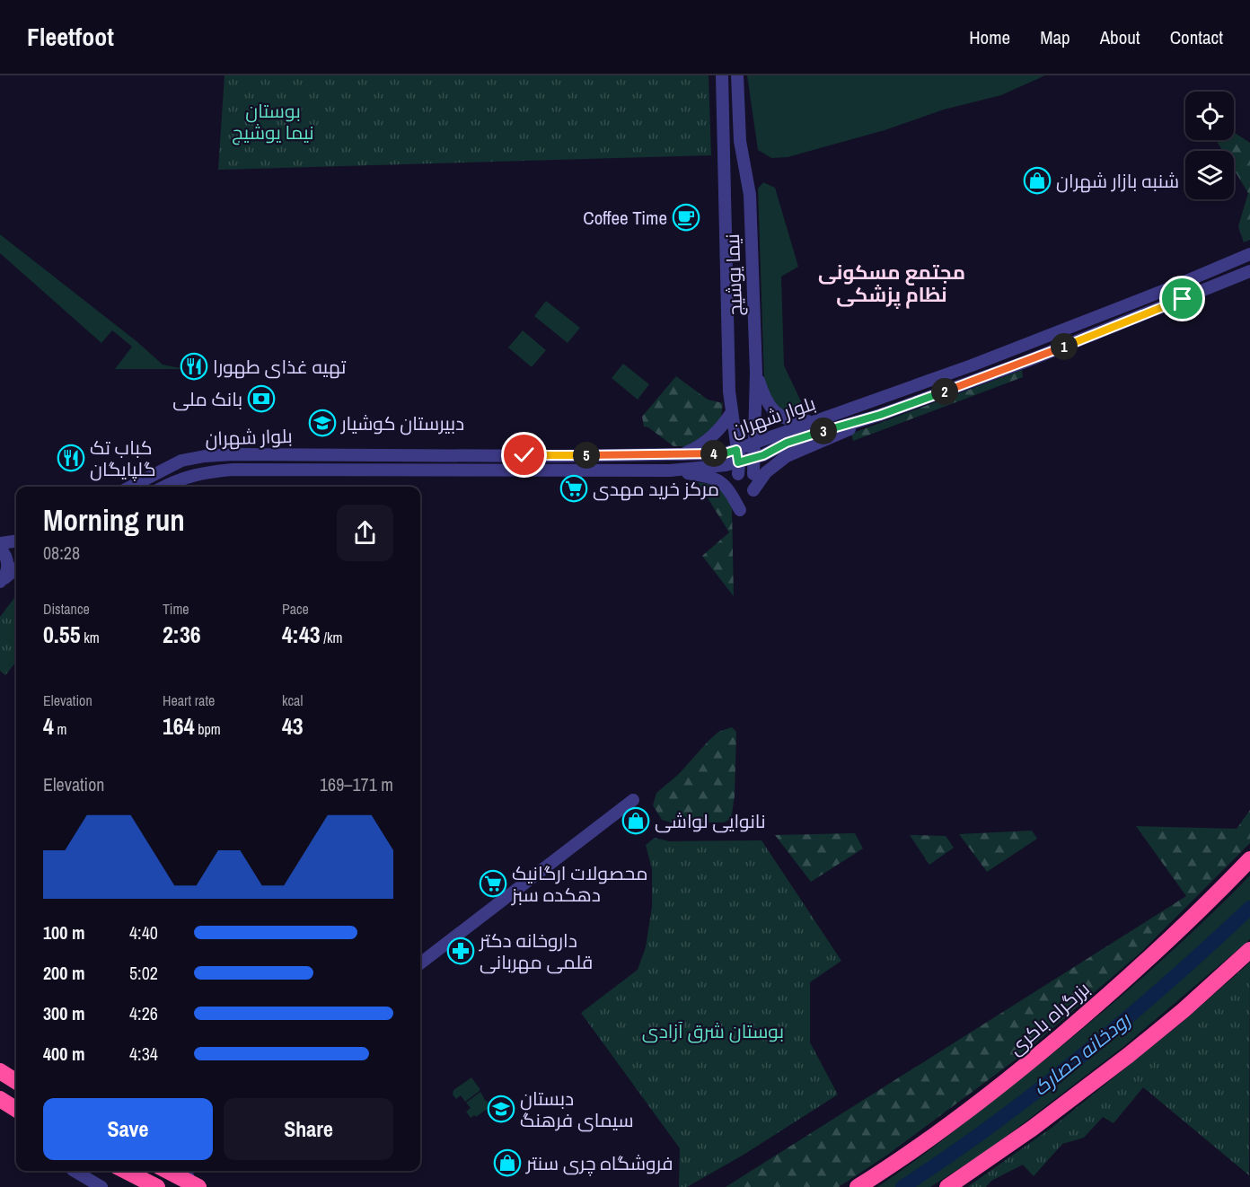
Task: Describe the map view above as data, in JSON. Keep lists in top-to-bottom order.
{
  "streets": {
    "highway": ["بزرگراه باکری"],
    "street": ["نیما یوشیج", "بلوار شهران"]
  },
  "crossings": [
    ["نیما یوشیج", "بلوار شهران"]
  ],
  "districts": ["مجتمع مسکونی نظام پزشکی"],
  "water": ["رودخانه حصارک"],
  "parks": ["بوستان نیما یوشیج", "بوستان شرق آزادی"],
  "places": {
    "shop": ["شنبه بازار شهران", "نانوایی لواشی", "فروشگاه چری سنتر"],
    "cafe": ["Coffee Time"],
    "restaurant": ["تهیه غذای طهورا", "کباب تک گلپایگان"],
    "bank": ["بانک ملی"],
    "school or university": ["دبیرستان کوشیار", "دبستان سیمای فرهنگ"],
    "supermarket": ["مرکز خرید مهدی", "محصولات ارگانیک دهکده سبز"],
    "pharmacy": ["داروخانه دکتر قلمی مهربانی"]
  },
  "page": {
    "header": "Fleetfoot",
    "nav": [
      "Home",
      "Map",
      "About",
      "Contact"
    ],
    "pins": [
      "1",
      "2",
      "3",
      "4",
      "5"
    ],
    "heading": ["Morning run", "08:28"],
    "stats": [
      ["Distance", "0.55 km"],
      ["Time", "2:36"],
      ["Pace", "4:43 /km"],
      ["Elevation", "4 m"],
      ["Heart rate", "164 bpm"],
      ["kcal", "43"]
    ],
    "chart": ["Elevation", "169–171 m"],
    "list": [
      {
        "name": "100 m",
        "note": "4:40"
      },
      {
        "name": "200 m",
        "note": "5:02"
      },
      {
        "name": "300 m",
        "note": "4:26"
      },
      {
        "name": "400 m",
        "note": "4:34"
      }
    ],
    "buttons": ["Save", "Share"]
  }
}
